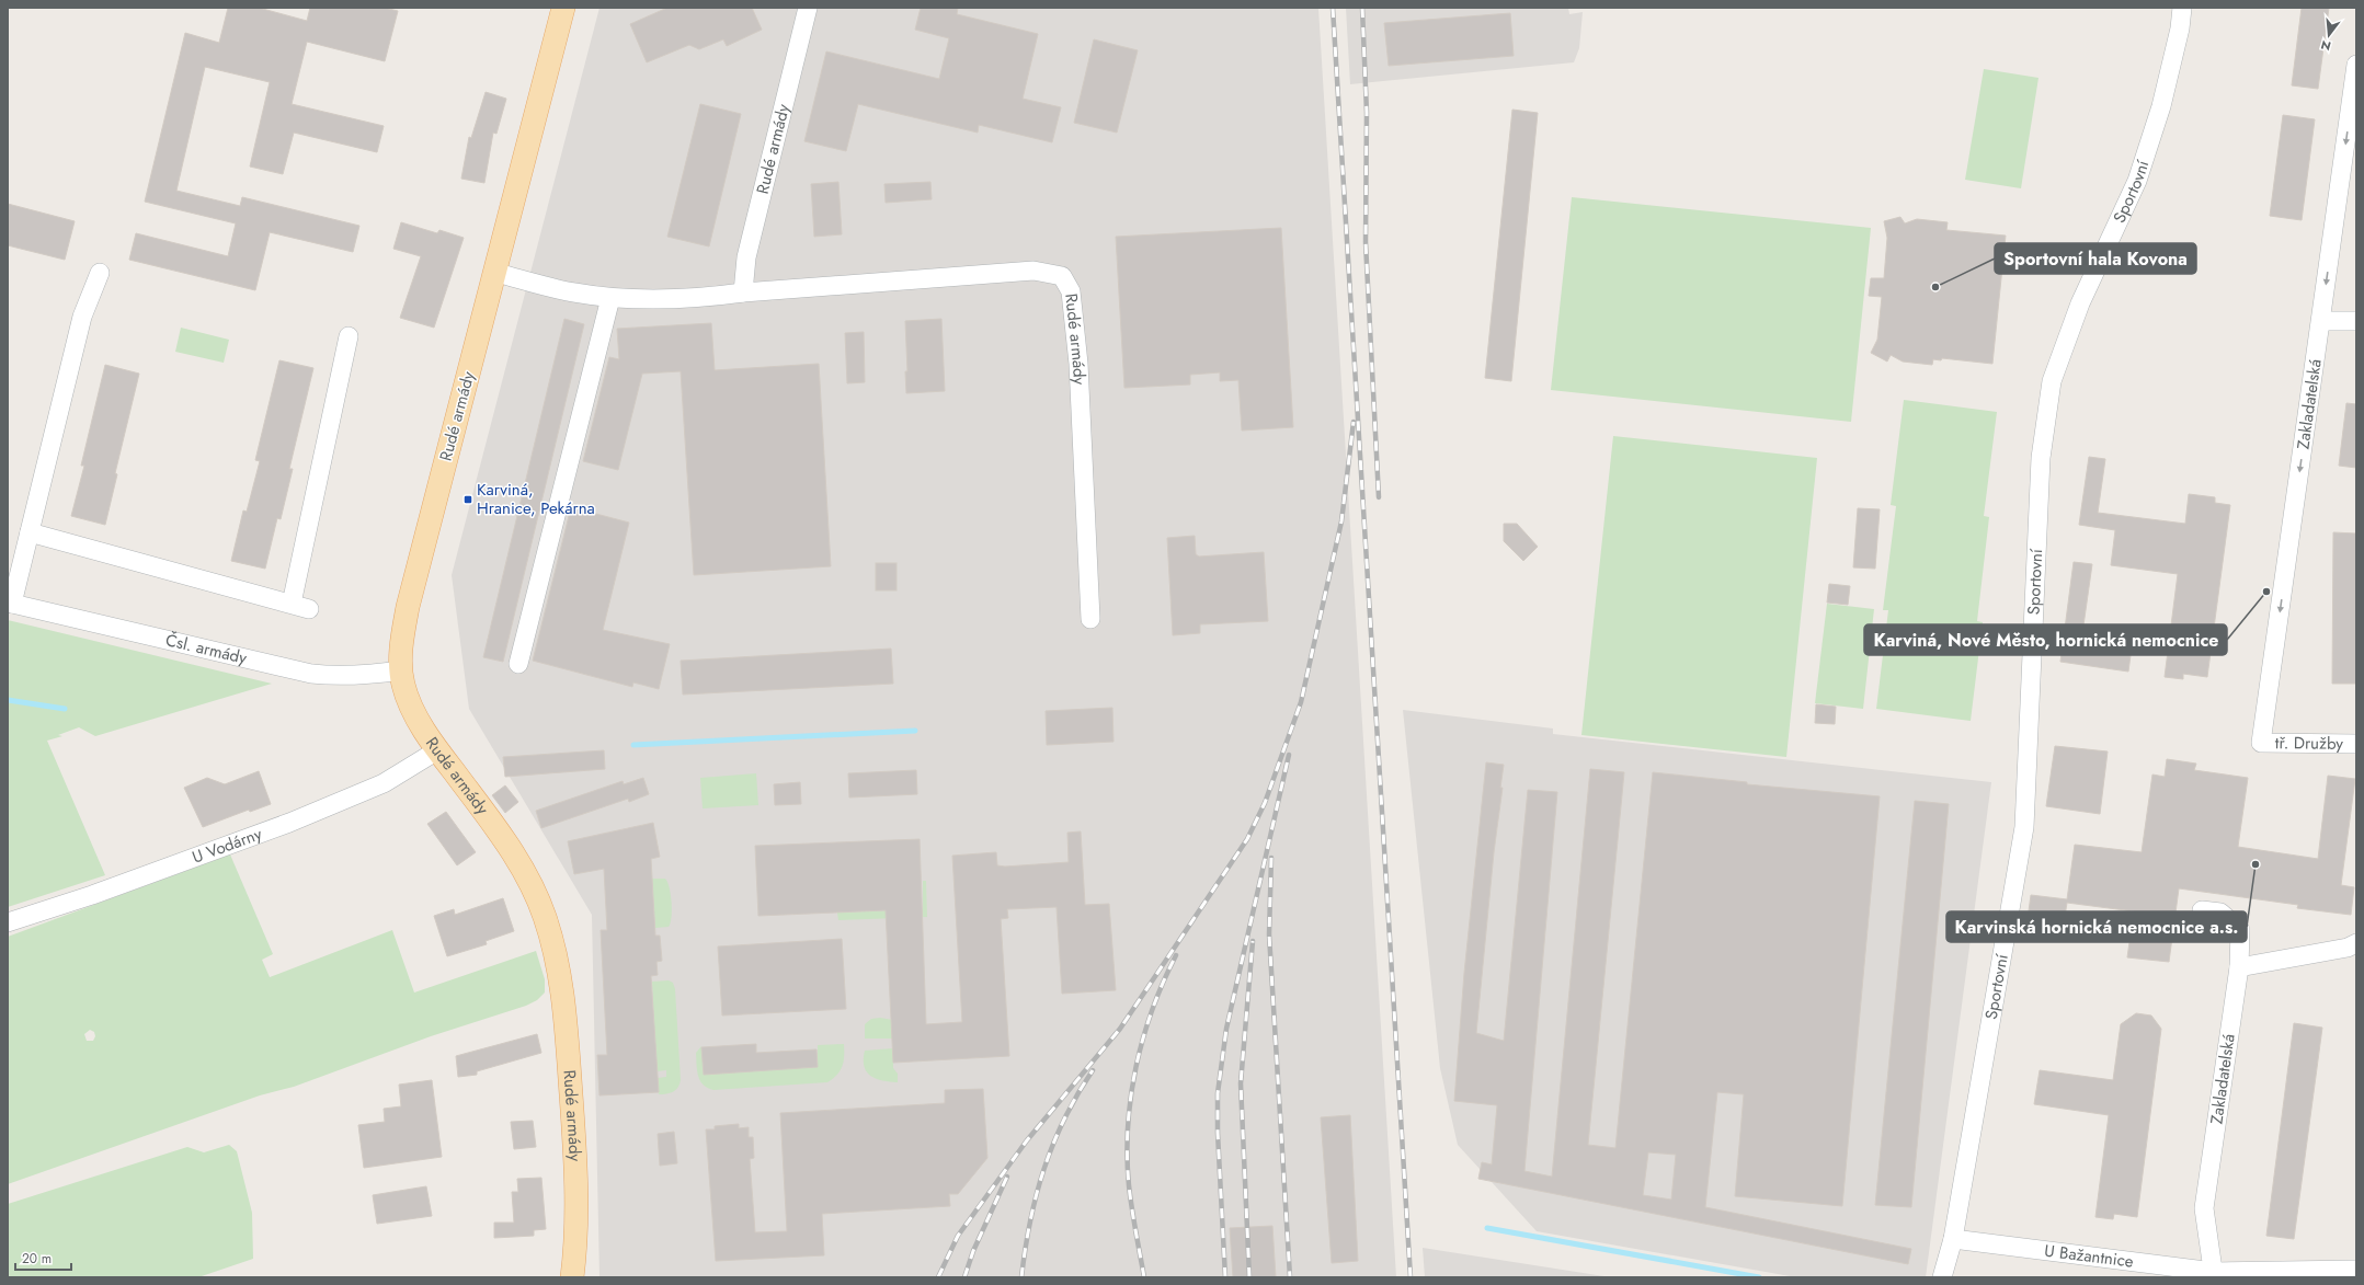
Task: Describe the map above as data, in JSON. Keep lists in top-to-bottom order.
{
  "streets": {
    "main road": ["Rudé armády"],
    "street": [
      "Sportovní",
      "Zakladatelská",
      "Čsl. armády",
      "tř. Družby",
      "U Vodárny",
      "U Bažantnice"
    ]
  },
  "crossings": [
    ["Rudé armády", "Čsl. armády"],
    ["Rudé armády", "U Vodárny"],
    ["Sportovní", "U Bažantnice"],
    ["Zakladatelská", "tř. Družby"],
    ["Zakladatelská", "U Bažantnice"]
  ],
  "one_way": ["Zakladatelská"],
  "places": {
    "other": ["Sportovní hala Kovona", "Karviná, Nové Město, hornická nemocnice", "Karvinská hornická nemocnice a.s."],
    "transit": ["Karviná, Hranice, Pekárna"]
  },
  "scale_bar": "20 m",
  "north": "bottom"
}
